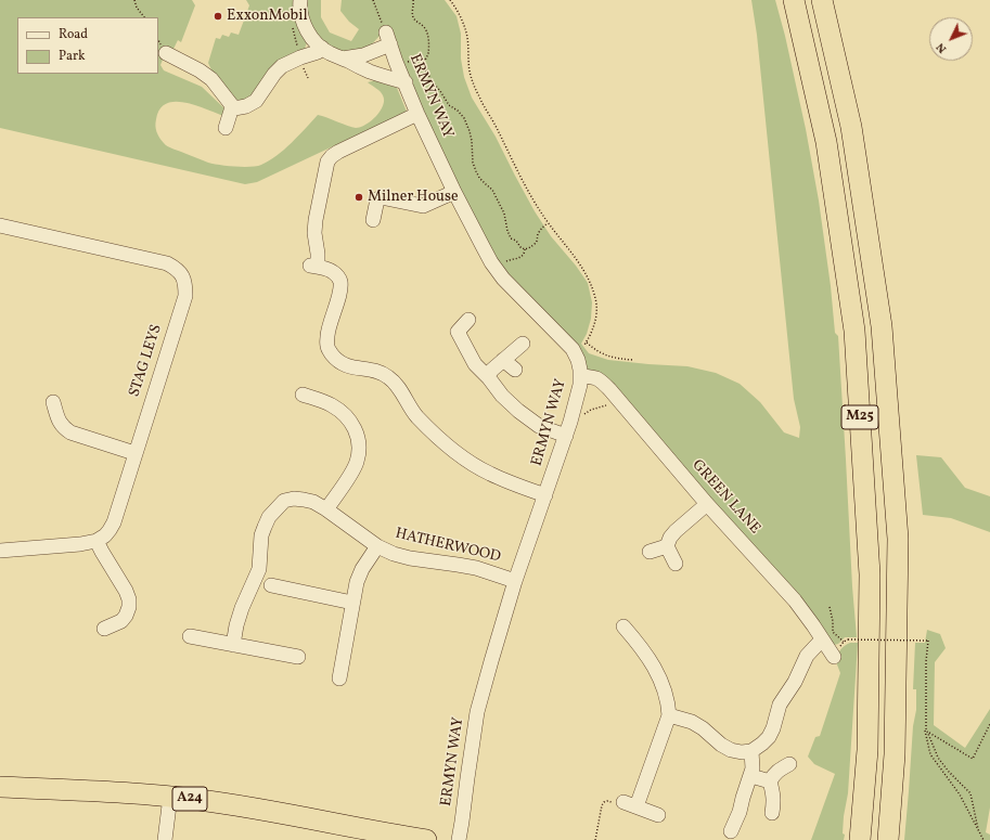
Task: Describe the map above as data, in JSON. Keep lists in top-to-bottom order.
{
  "streets": {
    "highway": ["M25", "A24"],
    "street": [
      "ERMYN WAY",
      "STAG LEYS",
      "GREEN LANE",
      "HATHERWOOD"
    ]
  },
  "crossings": [
    ["ERMYN WAY", "GREEN LANE"],
    ["ERMYN WAY", "HATHERWOOD"]
  ],
  "places": ["ExxonMobil", "Milner House"],
  "legend": ["Road", "Park"],
  "north": "bottom left"
}
